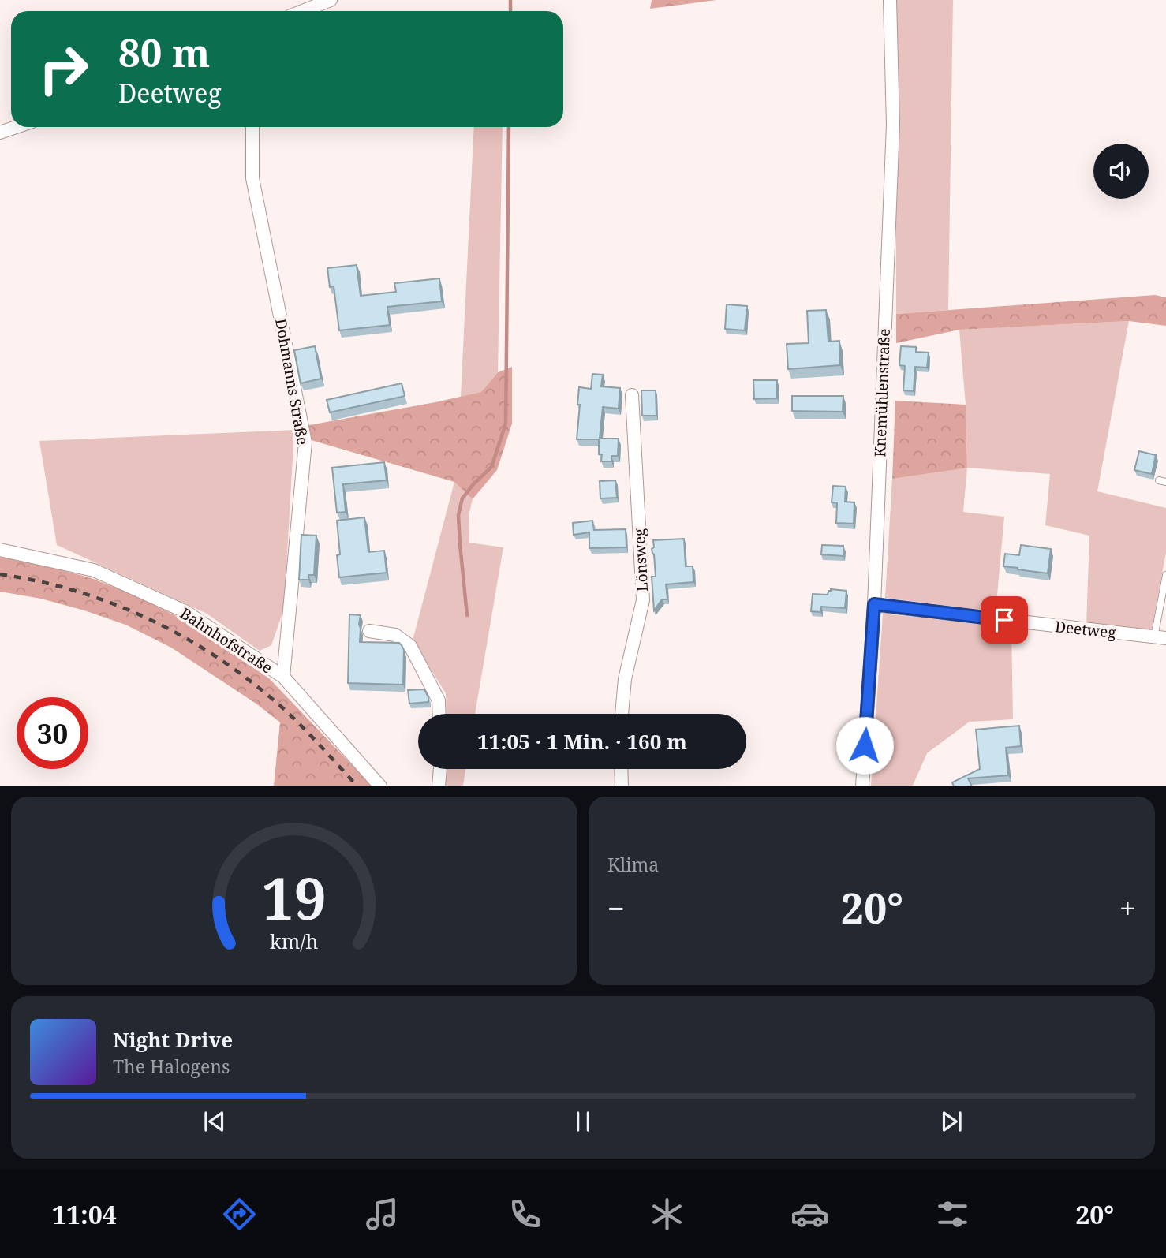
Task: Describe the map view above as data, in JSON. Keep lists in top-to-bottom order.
{
  "streets": {
    "street": [
      "Dohmanns Straße",
      "Knemühlenstraße",
      "Lönsweg",
      "Deetweg",
      "Bahnhofstraße"
    ]
  },
  "crossings": [
    ["Dohmanns Straße", "Bahnhofstraße"],
    ["Knemühlenstraße", "Deetweg"]
  ],
  "page": {
    "turn": ["80 m", "Deetweg"],
    "limit": "30",
    "trip": "11:05 · 1 Min. · 160 m",
    "tile": "Klima",
    "heat": ["−", "20°", "+"],
    "song": ["Night Drive", "The Halogens"],
    "tabs": ["11:04", "20°"],
    "gauge": ["19", "km/h"]
  }
}
